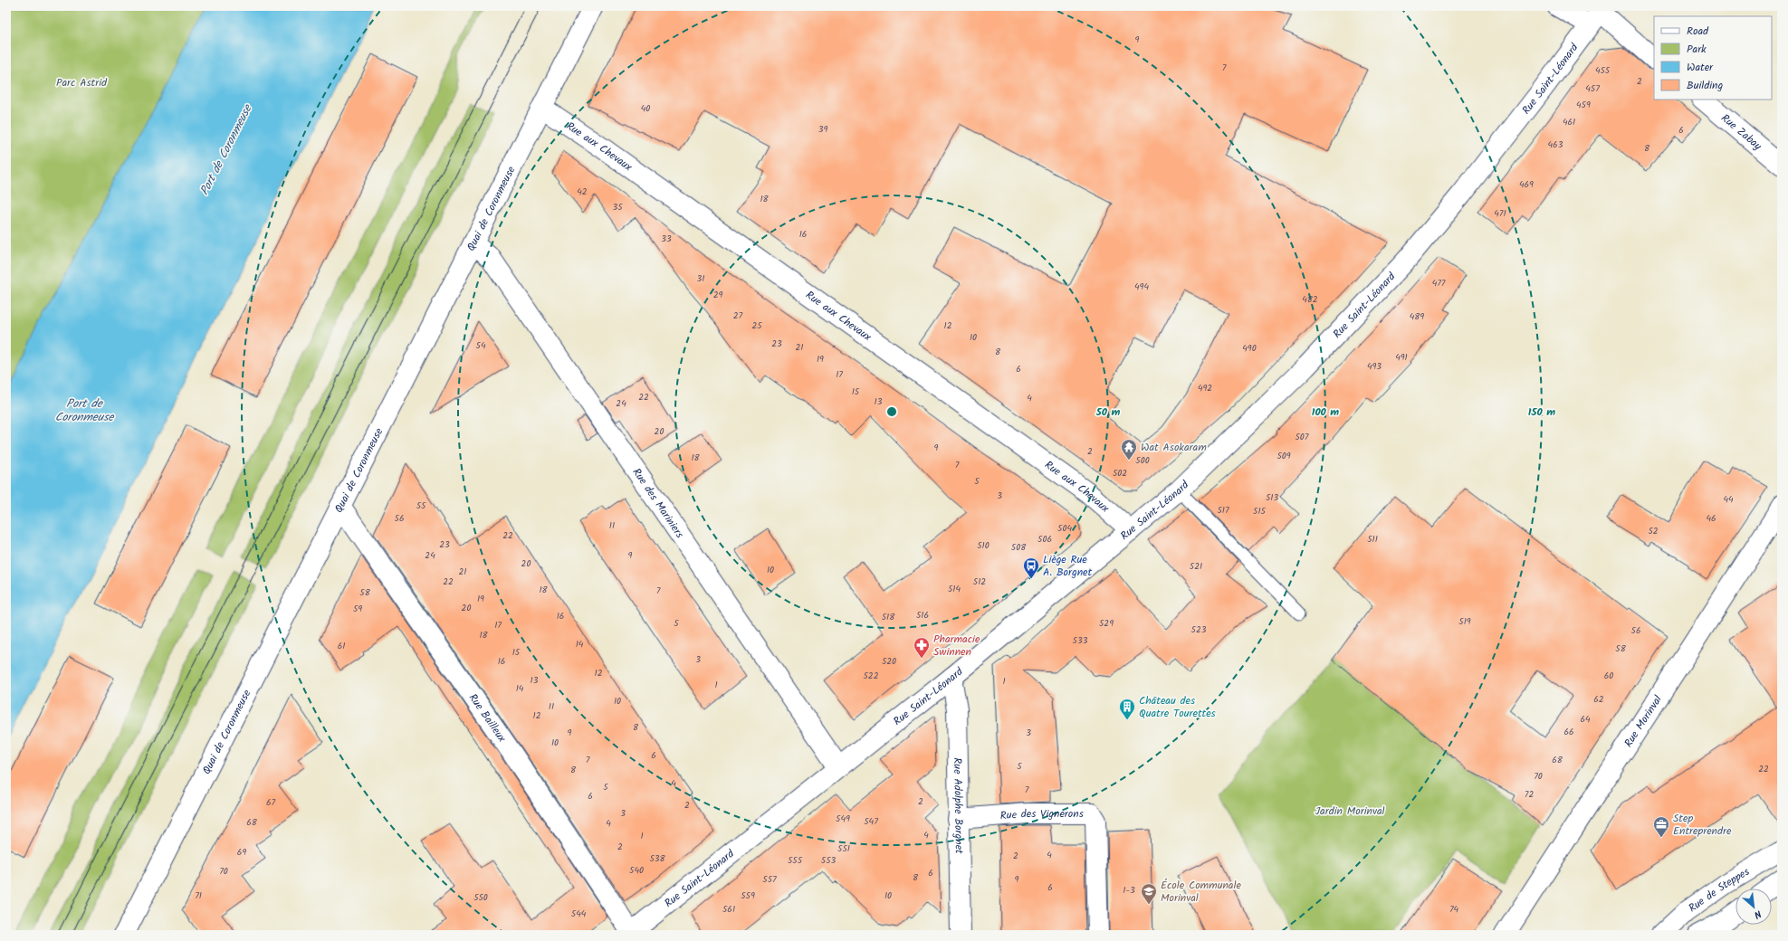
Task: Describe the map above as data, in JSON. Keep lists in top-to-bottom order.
{
  "streets": {
    "street": [
      "Rue Saint-Léonard",
      "Rue Zabay",
      "Rue aux Chevaux",
      "Quai de Coronmeuse",
      "Rue des Mariniers",
      "Rue Bailleux",
      "Rue Morinval",
      "Rue Adolphe Borgnet",
      "Rue des Vignerons",
      "Rue de Steppes"
    ]
  },
  "crossings": [
    ["Rue Saint-Léonard", "Rue aux Chevaux"],
    ["Rue Saint-Léonard", "Rue des Mariniers"],
    ["Rue Saint-Léonard", "Rue Bailleux"],
    ["Rue Saint-Léonard", "Rue Adolphe Borgnet"],
    ["Rue aux Chevaux", "Quai de Coronmeuse"],
    ["Quai de Coronmeuse", "Rue des Mariniers"],
    ["Quai de Coronmeuse", "Rue Bailleux"],
    ["Rue Adolphe Borgnet", "Rue des Vignerons"]
  ],
  "water": ["Port de Coronmeuse"],
  "parks": ["Parc Astrid", "Jardin Morinval"],
  "places": {
    "temple": ["Wat Asokaram"],
    "bus stop": ["Liège Rue A. Borgnet"],
    "pharmacy": ["Pharmacie Swinnen"],
    "building": ["Château des Quatre Tourettes"],
    "office": ["Step Entreprendre"],
    "school or university": ["École Communale Morinval"]
  },
  "house_numbers": [
    "9",
    "7",
    "455",
    "2",
    "457",
    "459",
    "40",
    "461",
    "39",
    "6",
    "463",
    "8",
    "469",
    "42",
    "18",
    "35",
    "471",
    "16",
    "33",
    "31",
    "477",
    "494",
    "29",
    "482",
    "27",
    "489",
    "25",
    "12",
    "10",
    "23",
    "54",
    "21",
    "490",
    "8",
    "491",
    "19",
    "493",
    "6",
    "17",
    "492",
    "15",
    "22",
    "4",
    "13",
    "24",
    "20",
    "507",
    "9",
    "2",
    "509",
    "18",
    "500",
    "7",
    "502",
    "5",
    "3",
    "513",
    "44",
    "55",
    "517",
    "515",
    "56",
    "46",
    "11",
    "504",
    "52",
    "22",
    "506",
    "511",
    "23",
    "510",
    "508",
    "24",
    "9",
    "20",
    "521",
    "10",
    "21",
    "22",
    "512",
    "514",
    "18",
    "7",
    "58",
    "19",
    "20",
    "59",
    "516",
    "16",
    "518",
    "519",
    "5",
    "529",
    "17",
    "523",
    "56",
    "18",
    "533",
    "14",
    "61",
    "58",
    "15",
    "3",
    "16",
    "520",
    "12",
    "522",
    "60",
    "13",
    "1",
    "1",
    "14",
    "62",
    "10",
    "11",
    "12",
    "64",
    "8",
    "66",
    "9",
    "3",
    "10",
    "6",
    "7",
    "68",
    "5",
    "22",
    "8",
    "70",
    "4",
    "5",
    "7",
    "72",
    "6",
    "2",
    "67",
    "2",
    "3",
    "549",
    "547",
    "68",
    "4",
    "4",
    "1",
    "2",
    "551",
    "69",
    "4",
    "2",
    "538",
    "555",
    "553",
    "540",
    "70",
    "6",
    "8",
    "557",
    "9",
    "6",
    "1-3",
    "71",
    "559",
    "10",
    "550",
    "561",
    "74",
    "544"
  ],
  "legend": [
    "Road",
    "Park",
    "Water",
    "Building"
  ],
  "north": "bottom right",
  "rings": ["50 m", "100 m", "150 m"]
}
